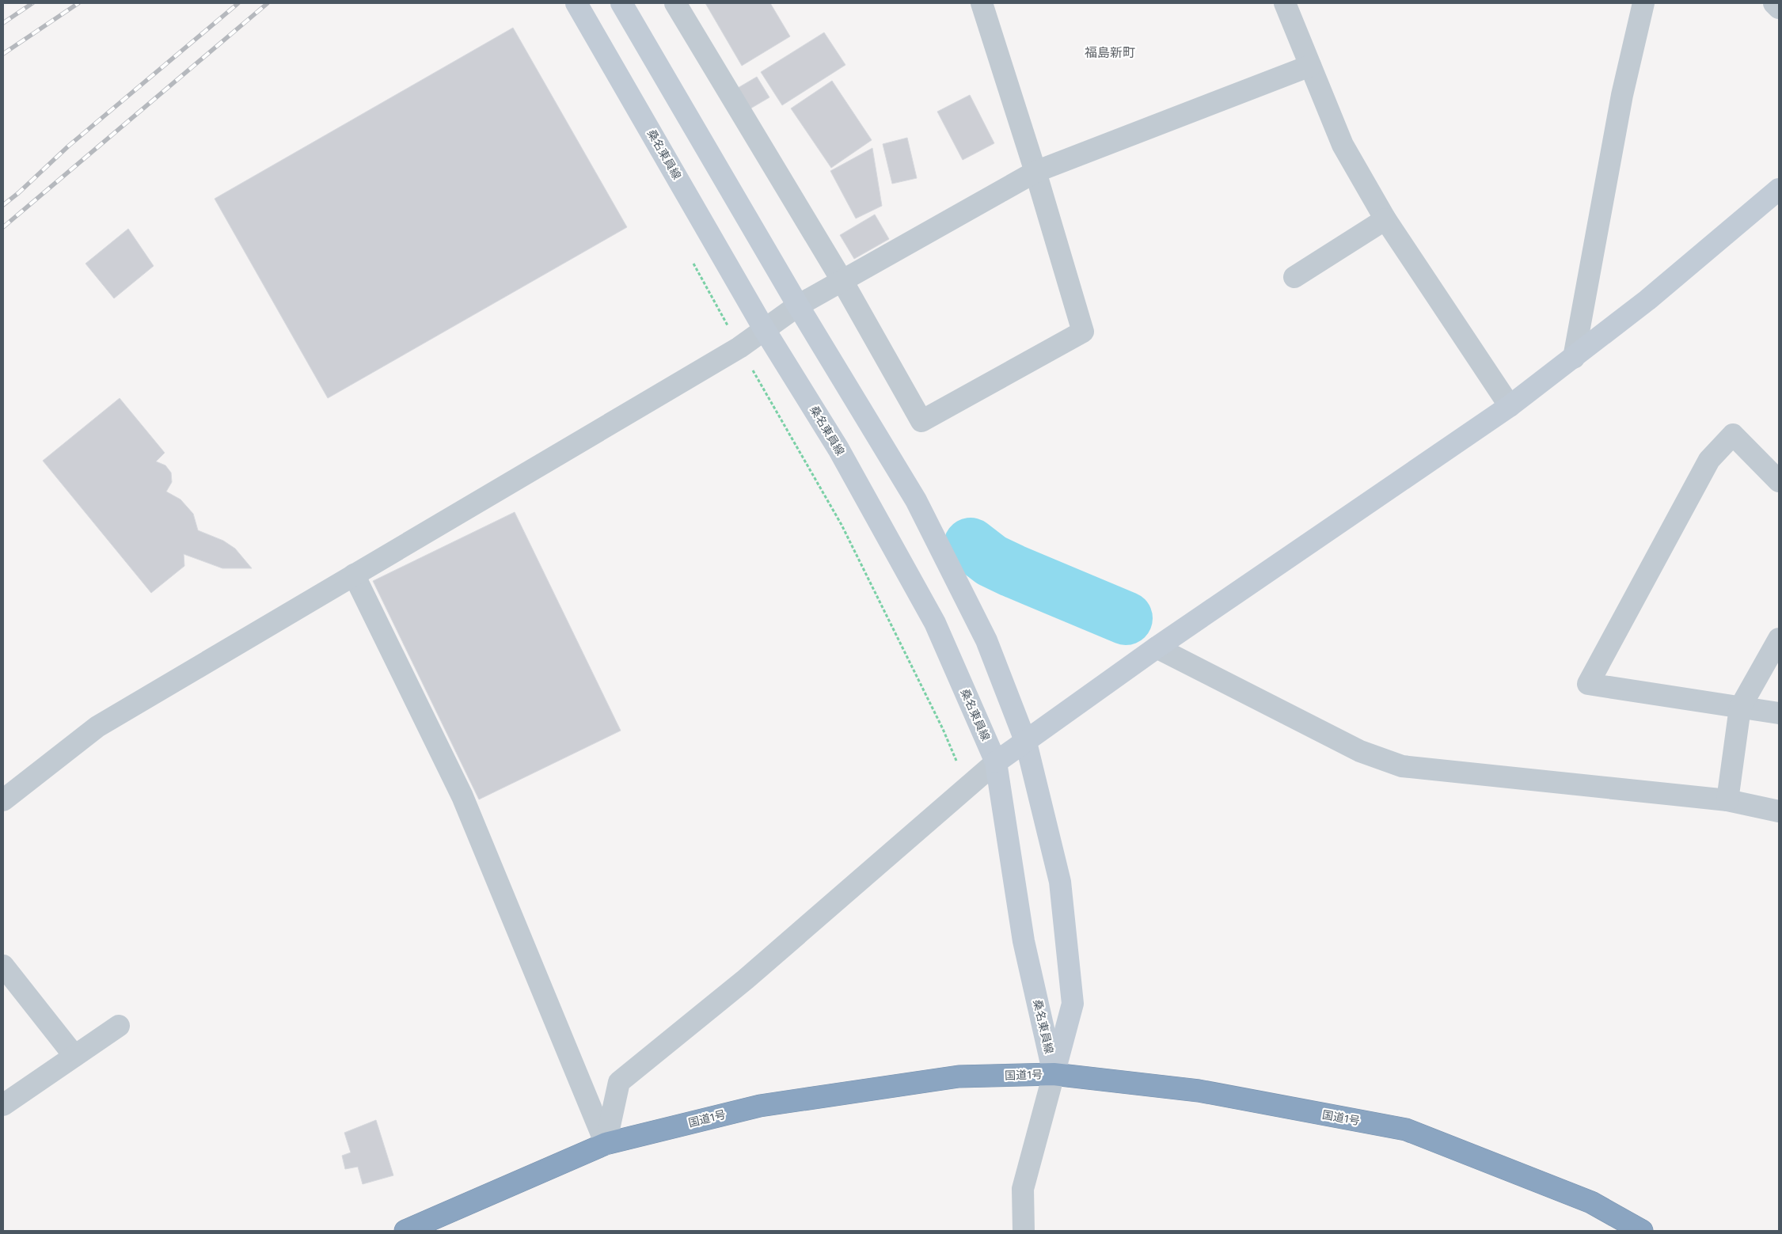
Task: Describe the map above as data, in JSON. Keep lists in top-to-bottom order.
{
  "streets": {
    "highway": ["国道1号"],
    "main road": ["桑名東員線"]
  },
  "crossings": [
    ["桑名東員線", "国道1号"]
  ],
  "districts": ["福島新町"]
}
